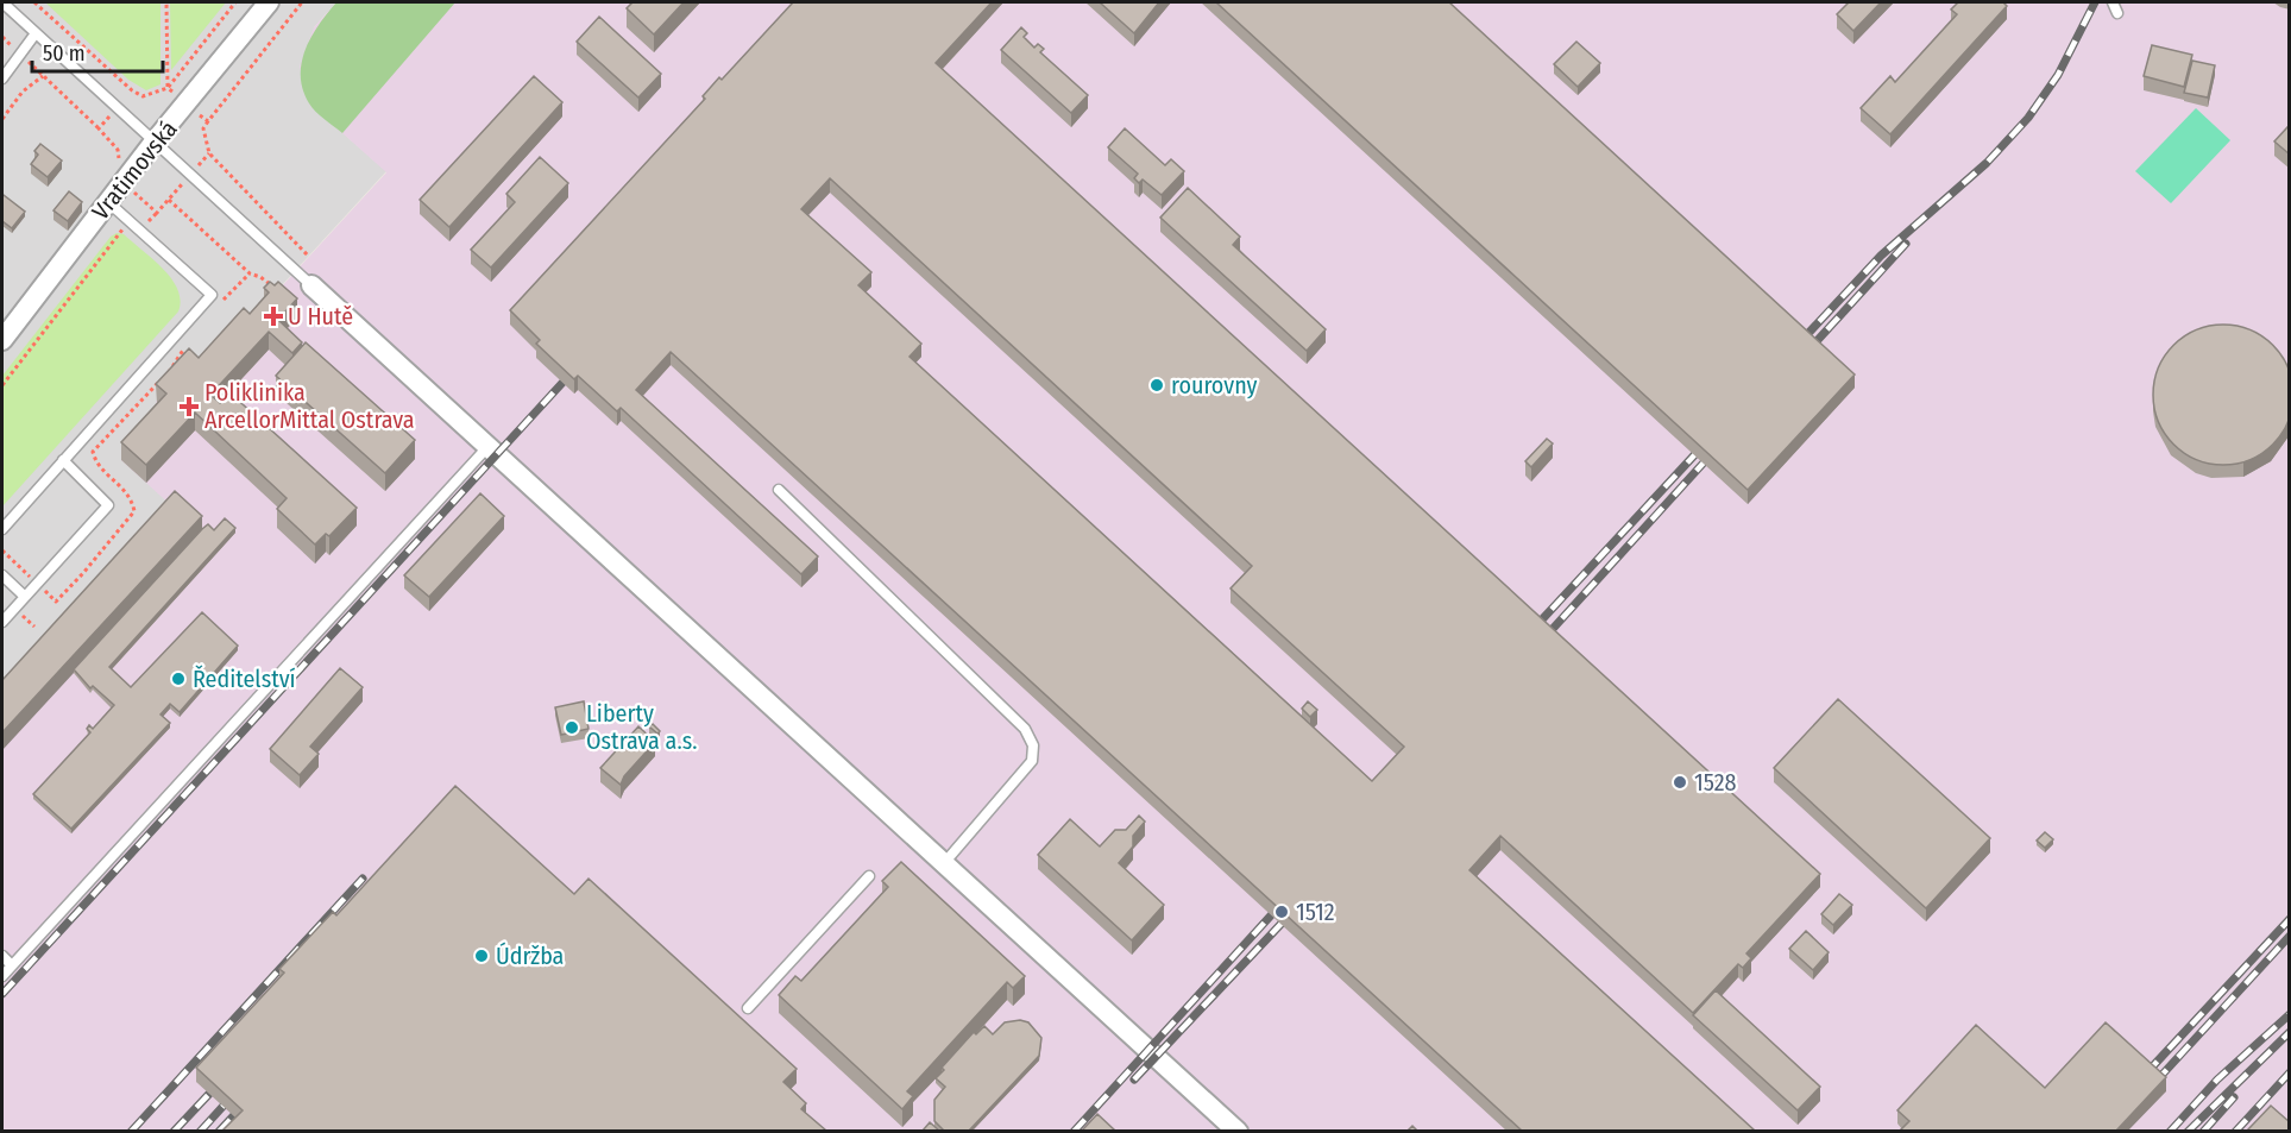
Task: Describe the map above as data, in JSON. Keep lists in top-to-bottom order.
{
  "streets": {
    "street": ["Vratimovská"]
  },
  "places": {
    "health": ["U Hutě", "Poliklinika ArcellorMittal Ostrava"],
    "other": [
      "rourovny",
      "Ředitelství",
      "Liberty Ostrava a.s.",
      "1528",
      "1512",
      "Údržba"
    ]
  },
  "scale_bar": "50 m"
}
